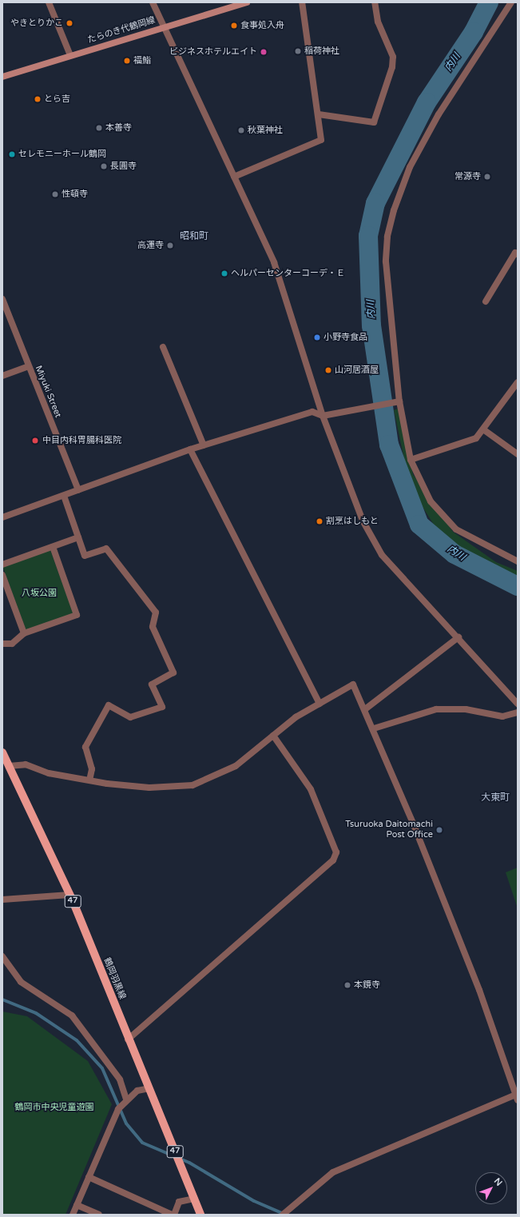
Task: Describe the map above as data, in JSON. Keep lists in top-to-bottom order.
{
  "streets": {
    "main road": ["たらのき代鶴岡線", "47", "鶴岡羽黒線"],
    "street": ["Miyuki Street"]
  },
  "districts": ["昭和町", "大東町"],
  "water": ["内川"],
  "parks": ["八坂公園", "鶴岡市中央児童遊園"],
  "places": [
    "やきとりかこ",
    "食事処入舟",
    "稲荷神社",
    "ビジネスホテルエイト",
    "福鮨",
    "とら吉",
    "本善寺",
    "秋葉神社",
    "セレモニーホール鶴岡",
    "長圓寺",
    "常源寺",
    "性頓寺",
    "高運寺",
    "ヘルパーセンターコーデ・Ｅ",
    "小野寺食品",
    "山河居酒屋",
    "中目内科胃腸科医院",
    "割烹はしもと",
    "Tsuruoka Daitomachi Post Office",
    "本鏡寺"
  ],
  "north": "top right"
}
